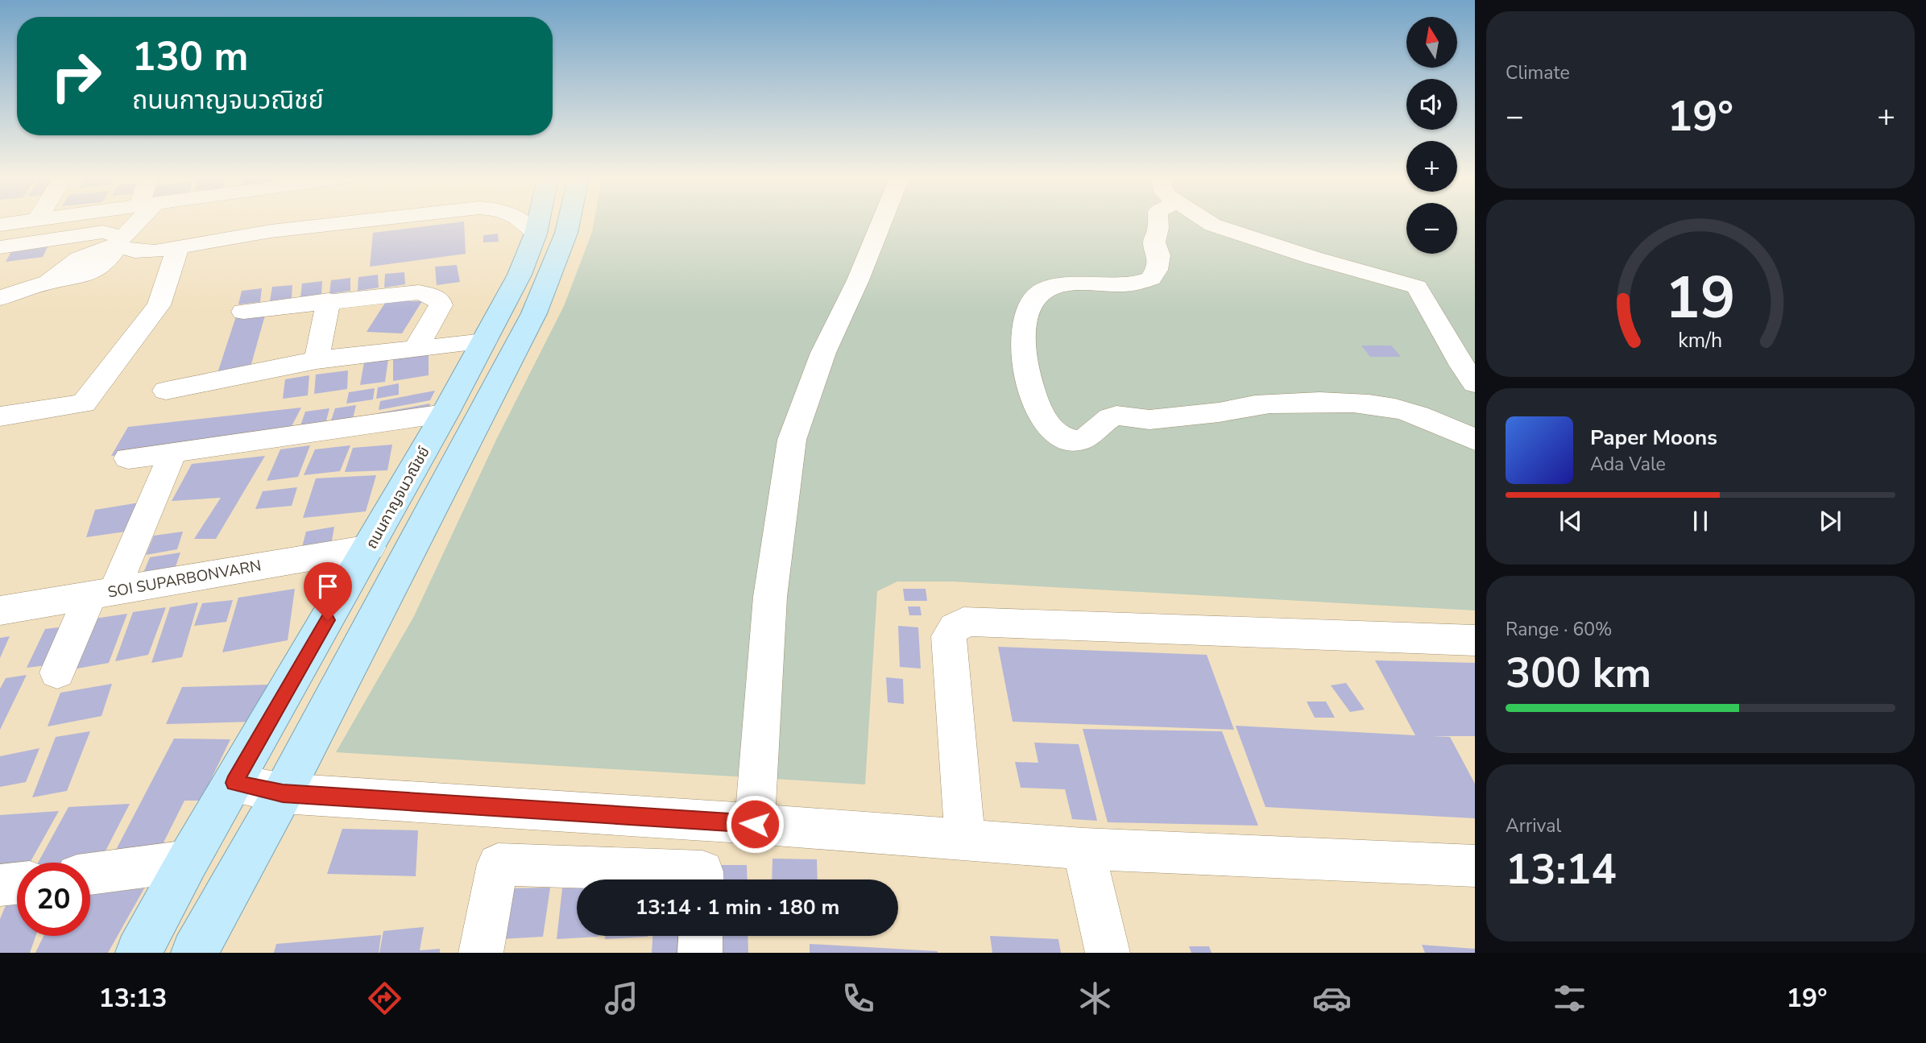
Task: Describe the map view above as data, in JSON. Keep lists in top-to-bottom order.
{
  "streets": {
    "main road": ["ถนนกาญจนวณิชย์"],
    "street": ["SOI SUPARBONVARN"]
  },
  "crossings": [
    ["ถนนกาญจนวณิชย์", "SOI SUPARBONVARN"]
  ],
  "north": "top",
  "page": {
    "tile": [
      "Climate",
      ["Range · 60%", "300 km"],
      ["Arrival", "13:14"]
    ],
    "map_buttons": ["+", "−"],
    "turn": ["130 m", "ถนนกาญจนวณิชย์"],
    "heat": ["−", "19°", "+"],
    "song": ["Paper Moons", "Ada Vale"],
    "limit": "20",
    "trip": "13:14 · 1 min · 180 m",
    "tabs": ["13:13", "19°"],
    "gauge": ["19", "km/h"]
  }
}
